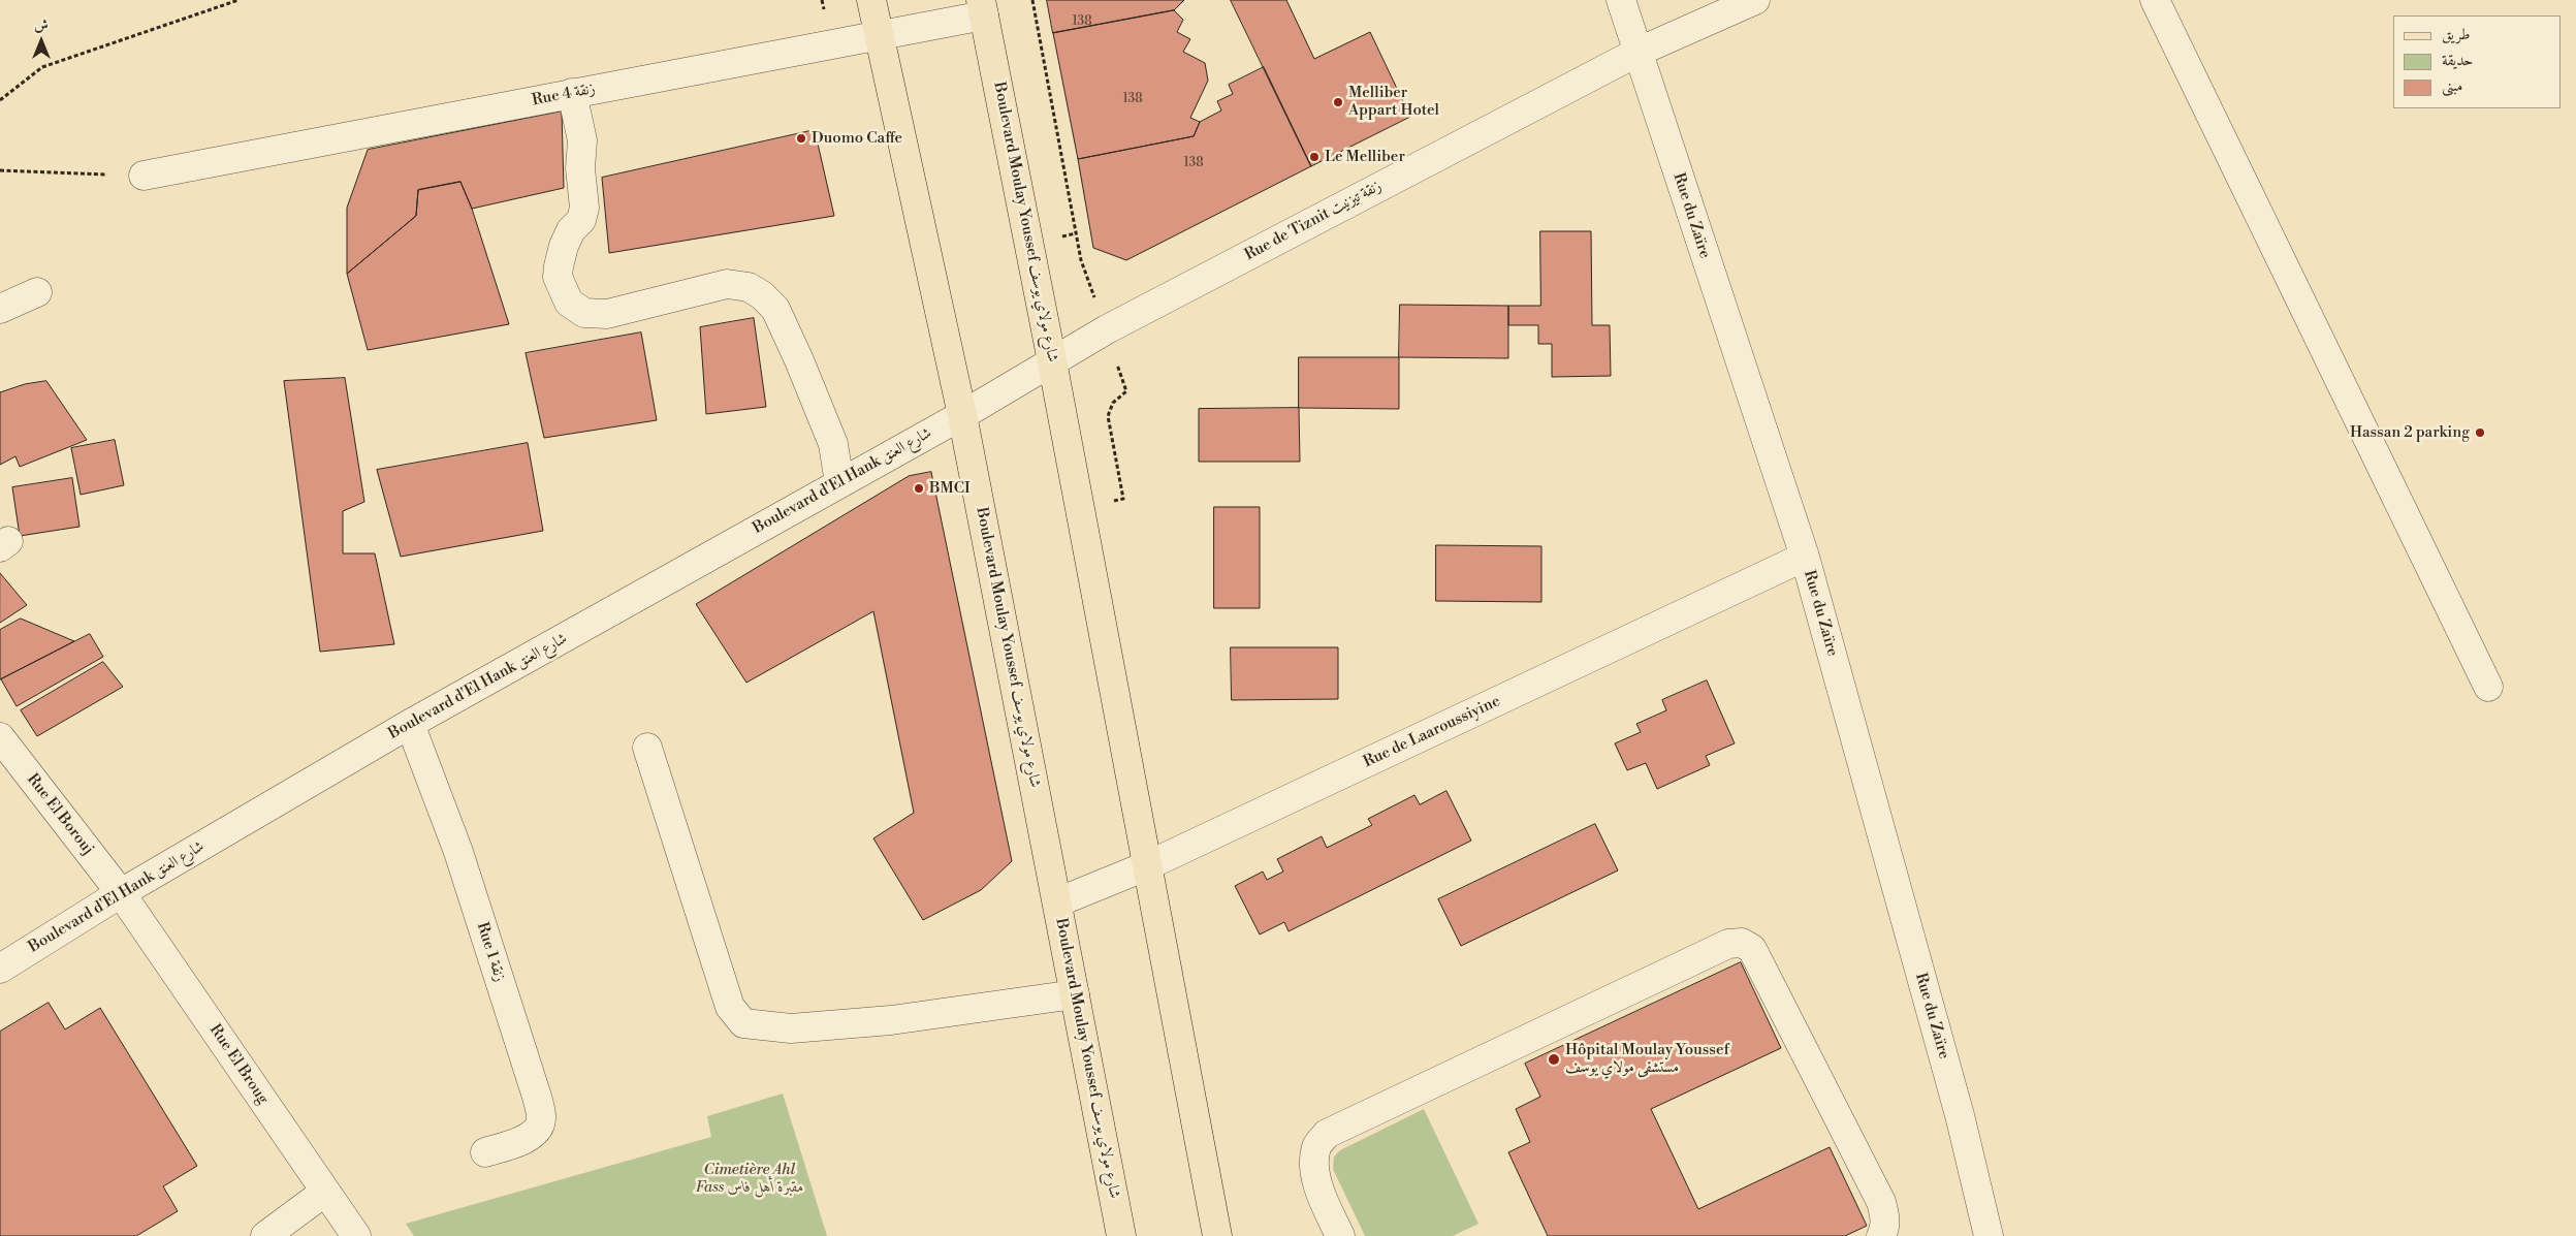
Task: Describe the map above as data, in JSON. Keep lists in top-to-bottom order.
{
  "streets": {
    "main road": ["Boulevard Moulay Youssef شارع مولاي يوسف"],
    "street": [
      "Rue 4 زنقة",
      "Rue du Zaïre",
      "Rue de Tiznit زنقة تيزنيت",
      "Boulevard d'El Hank شارع العنق",
      "Rue de Laaroussiyine",
      "Rue El Borouj",
      "Rue 1 زنقة",
      "Rue El Broug"
    ]
  },
  "crossings": [
    ["Rue 4 زنقة", "Boulevard Moulay Youssef شارع مولاي يوسف"],
    ["Rue du Zaïre", "Rue de Tiznit زنقة تيزنيت"],
    ["Rue du Zaïre", "Rue de Laaroussiyine"],
    ["Rue de Tiznit زنقة تيزنيت", "Boulevard Moulay Youssef شارع مولاي يوسف"],
    ["Rue de Tiznit زنقة تيزنيت", "Boulevard d'El Hank شارع العنق"],
    ["Boulevard Moulay Youssef شارع مولاي يوسف", "Boulevard d'El Hank شارع العنق"],
    ["Boulevard Moulay Youssef شارع مولاي يوسف", "Rue de Laaroussiyine"],
    ["Boulevard d'El Hank شارع العنق", "Rue El Borouj"],
    ["Boulevard d'El Hank شارع العنق", "Rue 1 زنقة"],
    ["Boulevard d'El Hank شارع العنق", "Rue El Broug"],
    ["Rue El Borouj", "Rue El Broug"]
  ],
  "parks": ["Cimetière Ahl Fass مقبرة أهل فاس"],
  "places": [
    "Melliber Appart Hotel",
    "Duomo Caffe",
    "Le Melliber",
    "Hassan 2 parking",
    "BMCI",
    "Hôpital Moulay Youssef مستشفى مولاي يوسف"
  ],
  "house_numbers": ["138", "138", "138"],
  "legend": ["طريق", "حديقة", "مبنى"],
  "north": "top"
}
